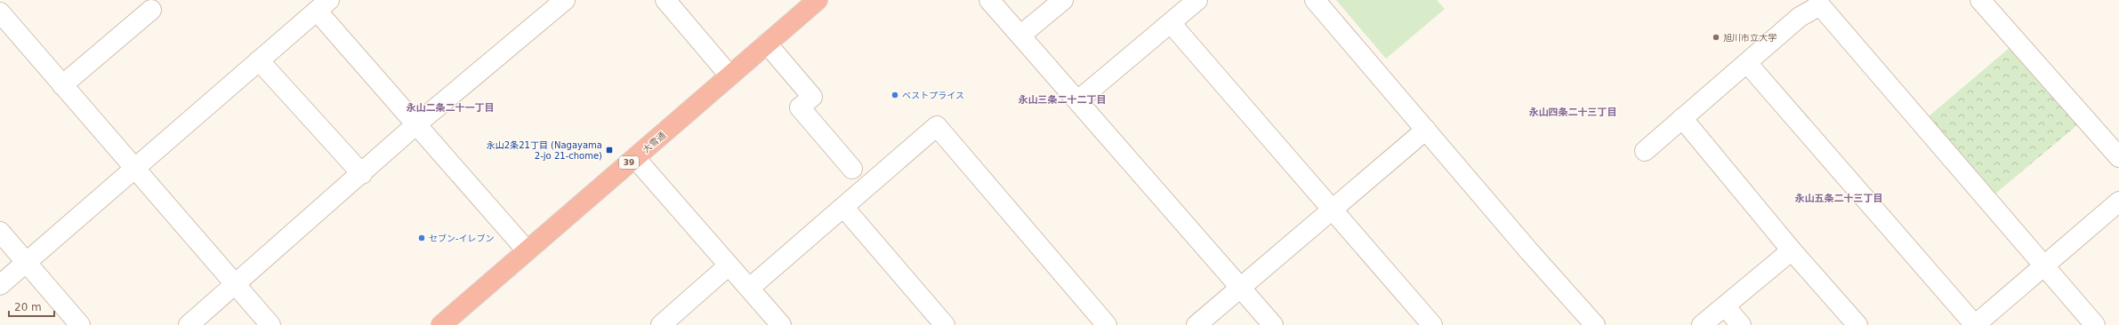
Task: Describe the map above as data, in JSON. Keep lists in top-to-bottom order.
{
  "streets": {
    "highway": ["大雪通", "39"]
  },
  "districts": [
    "永山三条二十二丁目",
    "永山二条二十一丁目",
    "永山四条二十三丁目",
    "永山五条二十三丁目"
  ],
  "places": {
    "other": ["旭川市立大学", "ベストプライス", "セブン-イレブン"],
    "transit": ["永山2条21丁目 (Nagayama 2-jo 21-chome)"]
  },
  "scale_bar": "20 m"
}
